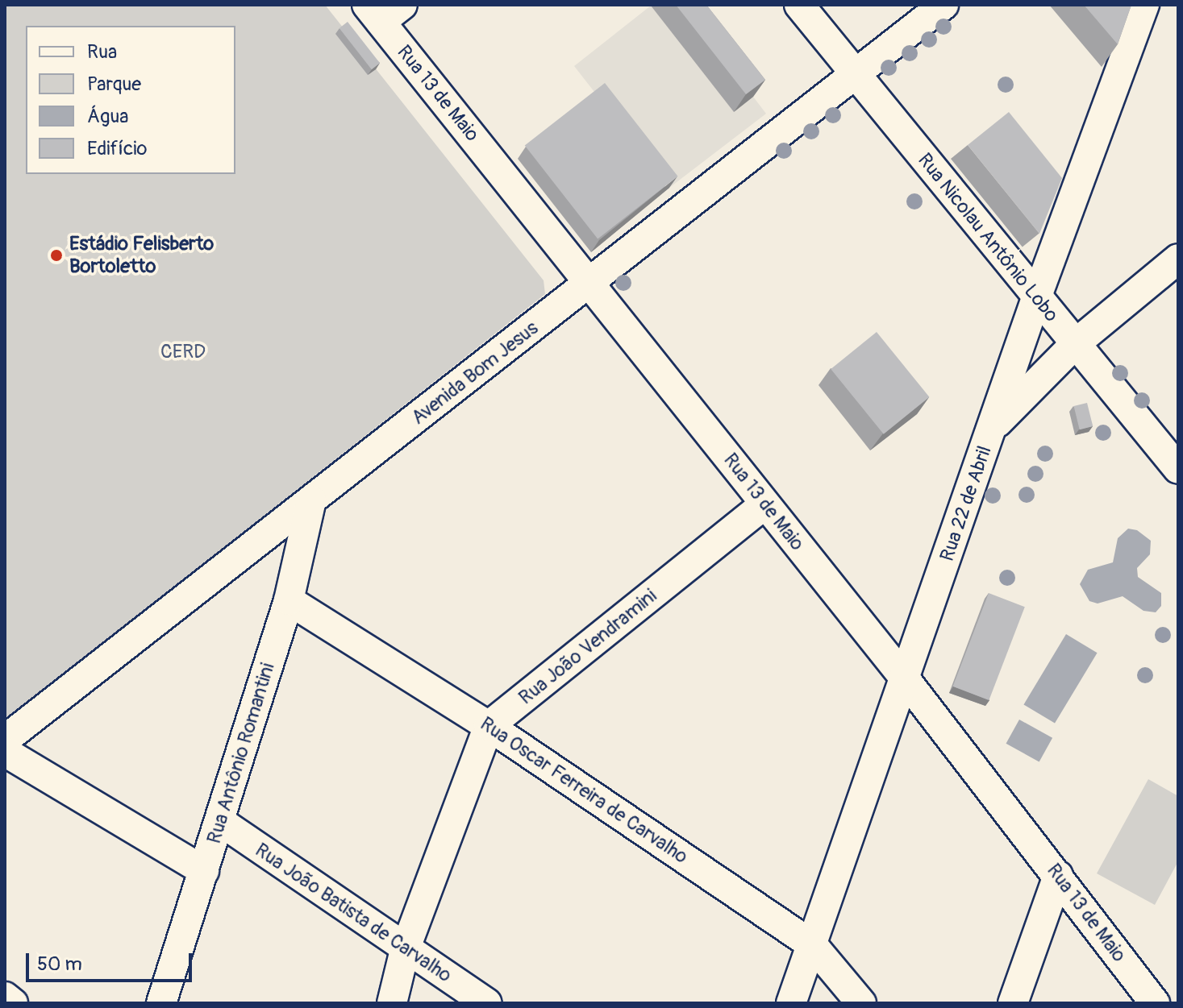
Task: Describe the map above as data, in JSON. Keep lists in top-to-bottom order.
{
  "streets": {
    "street": [
      "Rua 13 de Maio",
      "Rua Nicolau Antônio Lobo",
      "Avenida Bom Jesus",
      "Rua 22 de Abril",
      "Rua João Vendramini",
      "Rua Antônio Romantini",
      "Rua Oscar Ferreira de Carvalho",
      "Rua João Batista de Carvalho"
    ]
  },
  "crossings": [
    ["Rua 13 de Maio", "Avenida Bom Jesus"],
    ["Rua 13 de Maio", "Rua 22 de Abril"],
    ["Rua 13 de Maio", "Rua João Vendramini"],
    ["Rua Nicolau Antônio Lobo", "Avenida Bom Jesus"],
    ["Rua Nicolau Antônio Lobo", "Rua 22 de Abril"],
    ["Avenida Bom Jesus", "Rua Antônio Romantini"],
    ["Rua 22 de Abril", "Rua Oscar Ferreira de Carvalho"],
    ["Rua João Vendramini", "Rua Oscar Ferreira de Carvalho"],
    ["Rua Antônio Romantini", "Rua Oscar Ferreira de Carvalho"],
    ["Rua Antônio Romantini", "Rua João Batista de Carvalho"]
  ],
  "parks": ["CERD"],
  "places": ["Estádio Felisberto Bortoletto"],
  "legend": [
    "Rua",
    "Parque",
    "Água",
    "Edifício"
  ],
  "scale_bar": "50 m"
}
